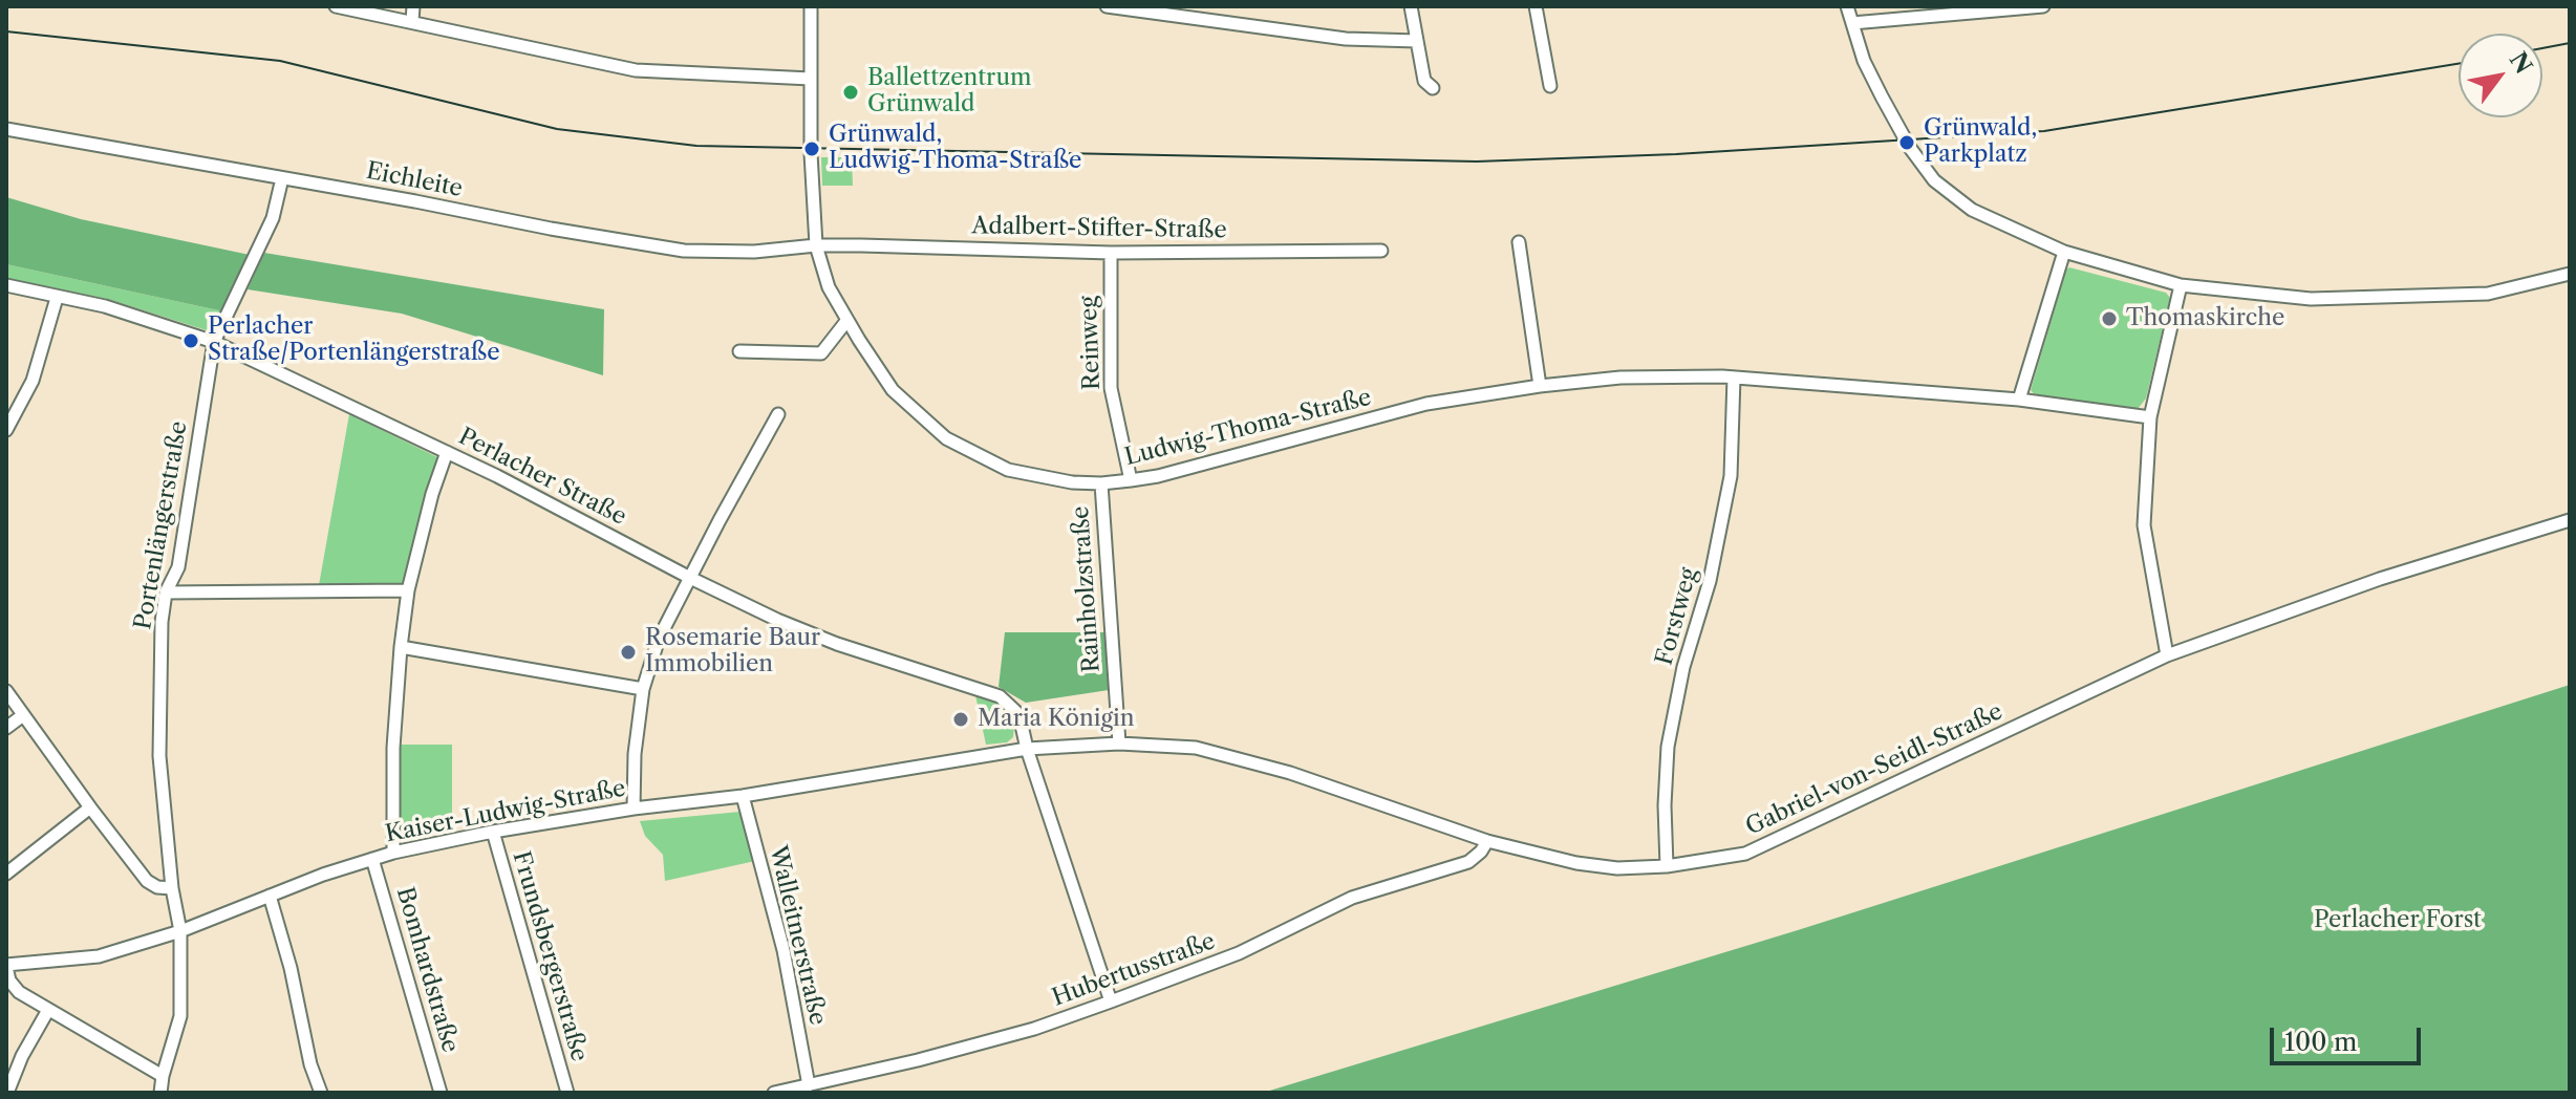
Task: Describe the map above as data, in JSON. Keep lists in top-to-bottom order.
{
  "streets": {
    "street": [
      "Eichleite",
      "Adalbert-Stifter-Straße",
      "Reinweg",
      "Ludwig-Thoma-Straße",
      "Perlacher Straße",
      "Portenlängerstraße",
      "Rainholzstraße",
      "Forstweg",
      "Gabriel-von-Seidl-Straße",
      "Kaiser-Ludwig-Straße",
      "Walleitnerstraße",
      "Frundsbergerstraße",
      "Bomhardstraße",
      "Hubertusstraße"
    ]
  },
  "crossings": [
    ["Eichleite", "Adalbert-Stifter-Straße"],
    ["Eichleite", "Ludwig-Thoma-Straße"],
    ["Eichleite", "Portenlängerstraße"],
    ["Adalbert-Stifter-Straße", "Reinweg"],
    ["Adalbert-Stifter-Straße", "Ludwig-Thoma-Straße"],
    ["Reinweg", "Ludwig-Thoma-Straße"],
    ["Ludwig-Thoma-Straße", "Rainholzstraße"],
    ["Ludwig-Thoma-Straße", "Forstweg"],
    ["Perlacher Straße", "Portenlängerstraße"],
    ["Perlacher Straße", "Gabriel-von-Seidl-Straße"],
    ["Perlacher Straße", "Kaiser-Ludwig-Straße"],
    ["Perlacher Straße", "Hubertusstraße"],
    ["Portenlängerstraße", "Kaiser-Ludwig-Straße"],
    ["Rainholzstraße", "Gabriel-von-Seidl-Straße"],
    ["Forstweg", "Gabriel-von-Seidl-Straße"],
    ["Gabriel-von-Seidl-Straße", "Kaiser-Ludwig-Straße"],
    ["Gabriel-von-Seidl-Straße", "Hubertusstraße"],
    ["Kaiser-Ludwig-Straße", "Walleitnerstraße"],
    ["Kaiser-Ludwig-Straße", "Frundsbergerstraße"],
    ["Kaiser-Ludwig-Straße", "Bomhardstraße"],
    ["Walleitnerstraße", "Hubertusstraße"]
  ],
  "parks": ["Perlacher Forst"],
  "places": [
    "Ballettzentrum Grünwald",
    "Grünwald, Parkplatz",
    "Grünwald, Ludwig-Thoma-Straße",
    "Thomaskirche",
    "Perlacher Straße/Portenlängerstraße",
    "Rosemarie Baur Immobilien",
    "Maria Königin"
  ],
  "scale_bar": "100 m",
  "north": "top right"
}
